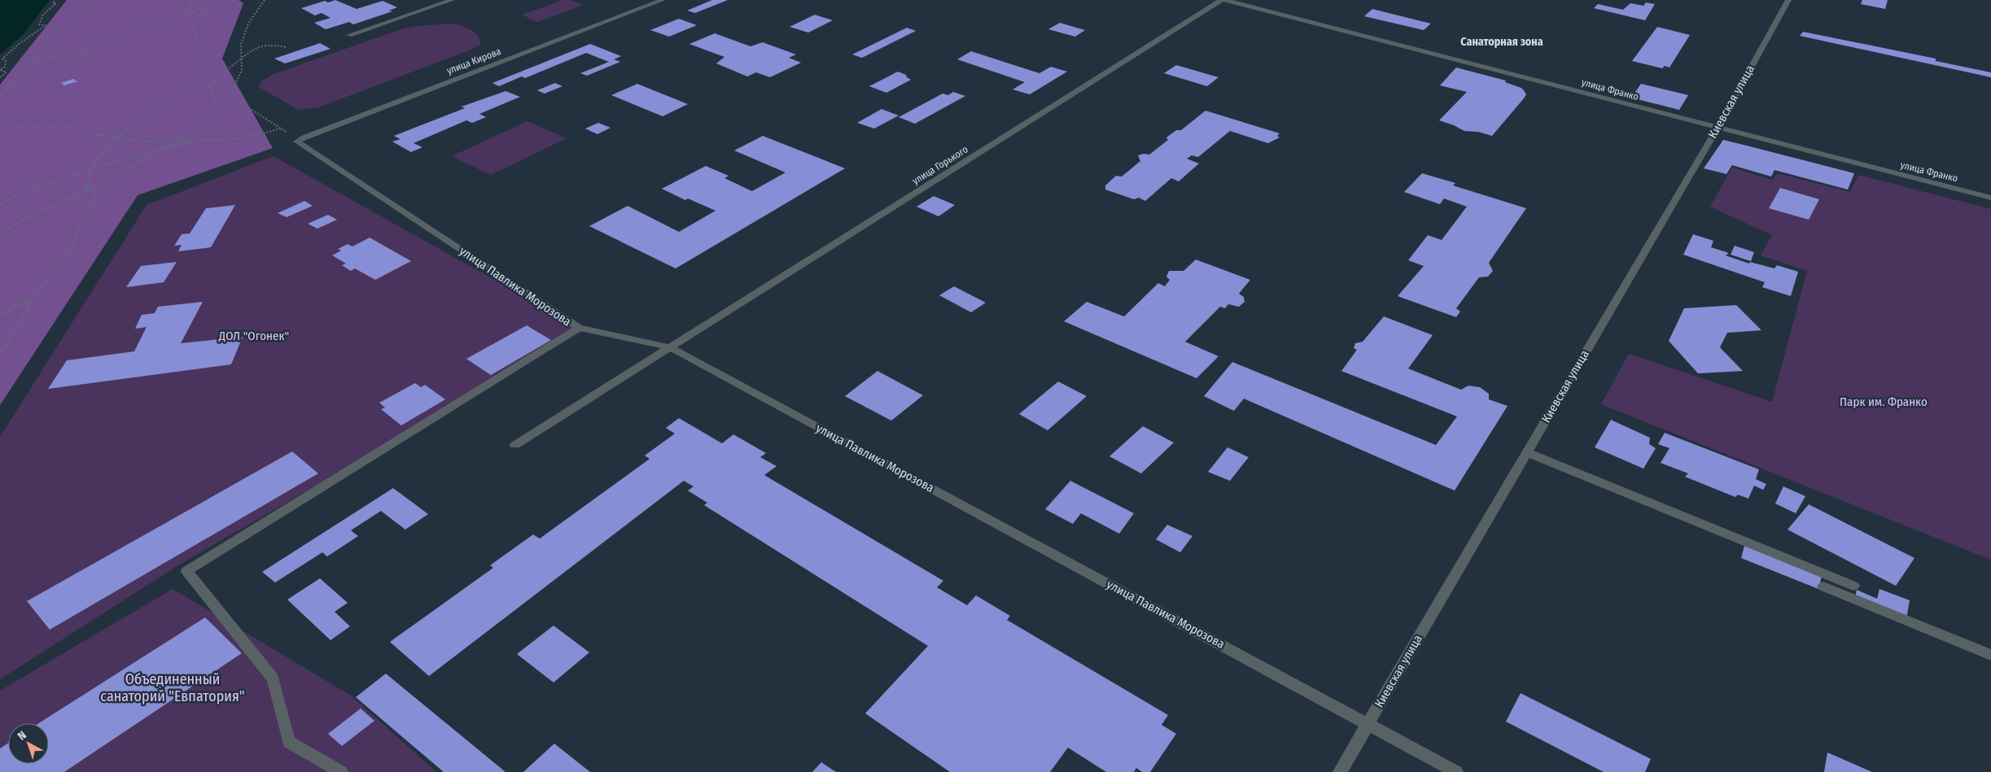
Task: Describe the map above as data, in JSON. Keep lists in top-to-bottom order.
{
  "streets": {
    "street": [
      "улица Кирова",
      "улица Франко",
      "Киевская улица",
      "улица Горького",
      "улица Павлика Морозова"
    ]
  },
  "crossings": [
    ["улица Кирова", "улица Павлика Морозова"],
    ["улица Франко", "Киевская улица"],
    ["Киевская улица", "улица Павлика Морозова"],
    ["улица Горького", "улица Павлика Морозова"]
  ],
  "districts": ["Санаторная зона"],
  "parks": ["ДОЛ \"Огонек\"", "Парк им. Франко", "Объединенный санаторий \"Евпатория\""],
  "north": "top left"
}
